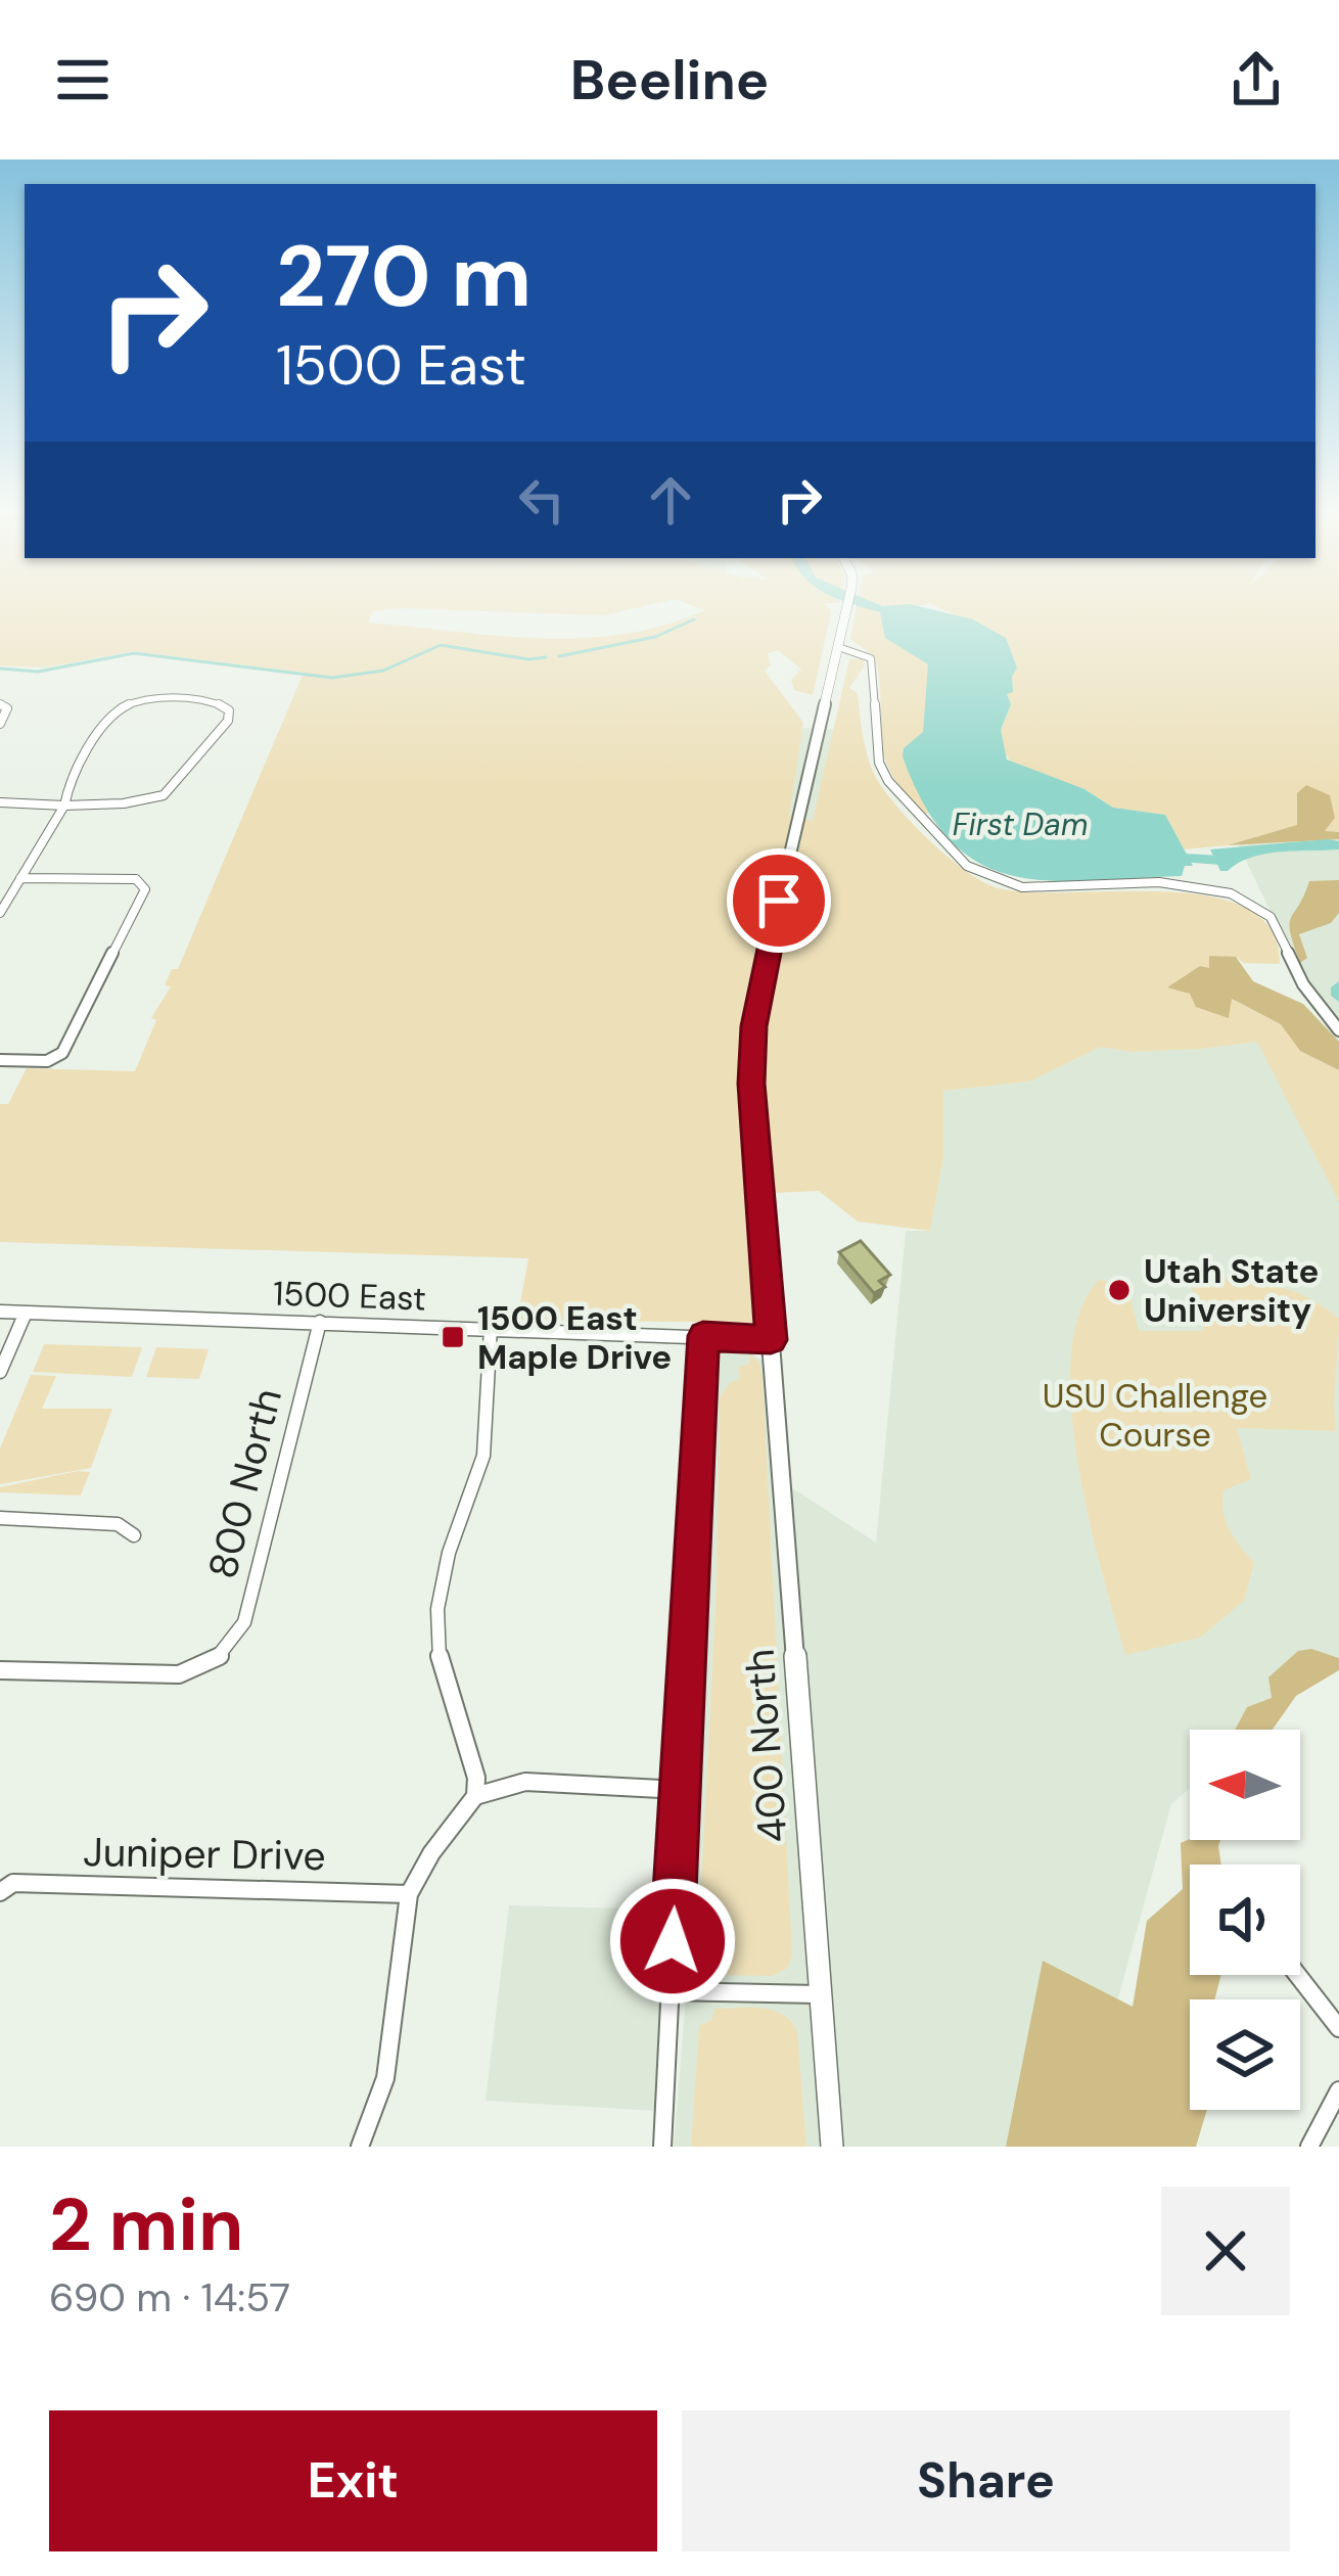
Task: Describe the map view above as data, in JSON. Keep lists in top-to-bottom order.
{
  "streets": {
    "main road": ["400 North"],
    "street": ["1500 East", "800 North", "Juniper Drive"]
  },
  "crossings": [
    ["1500 East", "800 North"],
    ["1500 East", "400 North"]
  ],
  "water": ["First Dam"],
  "parks": ["USU Challenge Course"],
  "places": {
    "other": ["Utah State University"],
    "transit": ["1500 East Maple Drive"]
  },
  "north": "left",
  "page": {
    "header": "Beeline",
    "turn": ["270 m", "1500 East"],
    "heading": ["2 min", "690 m · 14:57"],
    "buttons": ["Exit", "Share"]
  }
}
